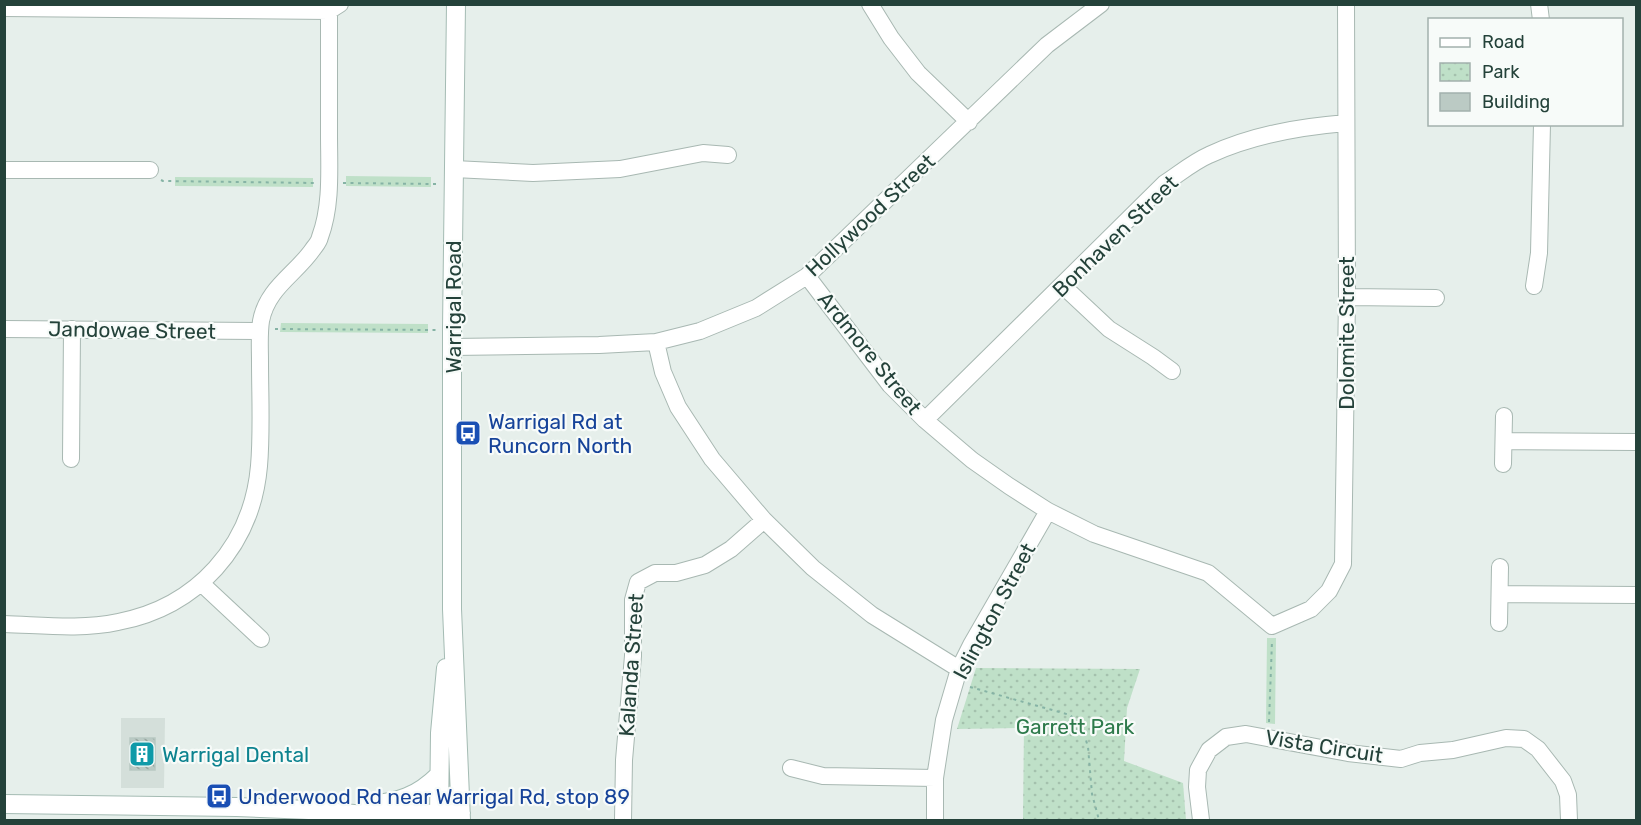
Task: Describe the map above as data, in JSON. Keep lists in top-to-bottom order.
{
  "streets": {
    "main road": ["Warrigal Road"],
    "street": [
      "Hollywood Street",
      "Bonhaven Street",
      "Jandowae Street",
      "Dolomite Street",
      "Ardmore Street",
      "Islington Street",
      "Kalanda Street",
      "Vista Circuit"
    ]
  },
  "crossings": [
    ["Hollywood Street", "Warrigal Road"],
    ["Hollywood Street", "Ardmore Street"],
    ["Bonhaven Street", "Dolomite Street"],
    ["Bonhaven Street", "Ardmore Street"],
    ["Dolomite Street", "Ardmore Street"],
    ["Ardmore Street", "Islington Street"]
  ],
  "parks": ["Garrett Park"],
  "places": {
    "bus stop": ["Warrigal Rd at Runcorn North", "Underwood Rd near Warrigal Rd, stop 89"],
    "building": ["Warrigal Dental"]
  },
  "legend": ["Road", "Park", "Building"]
}
